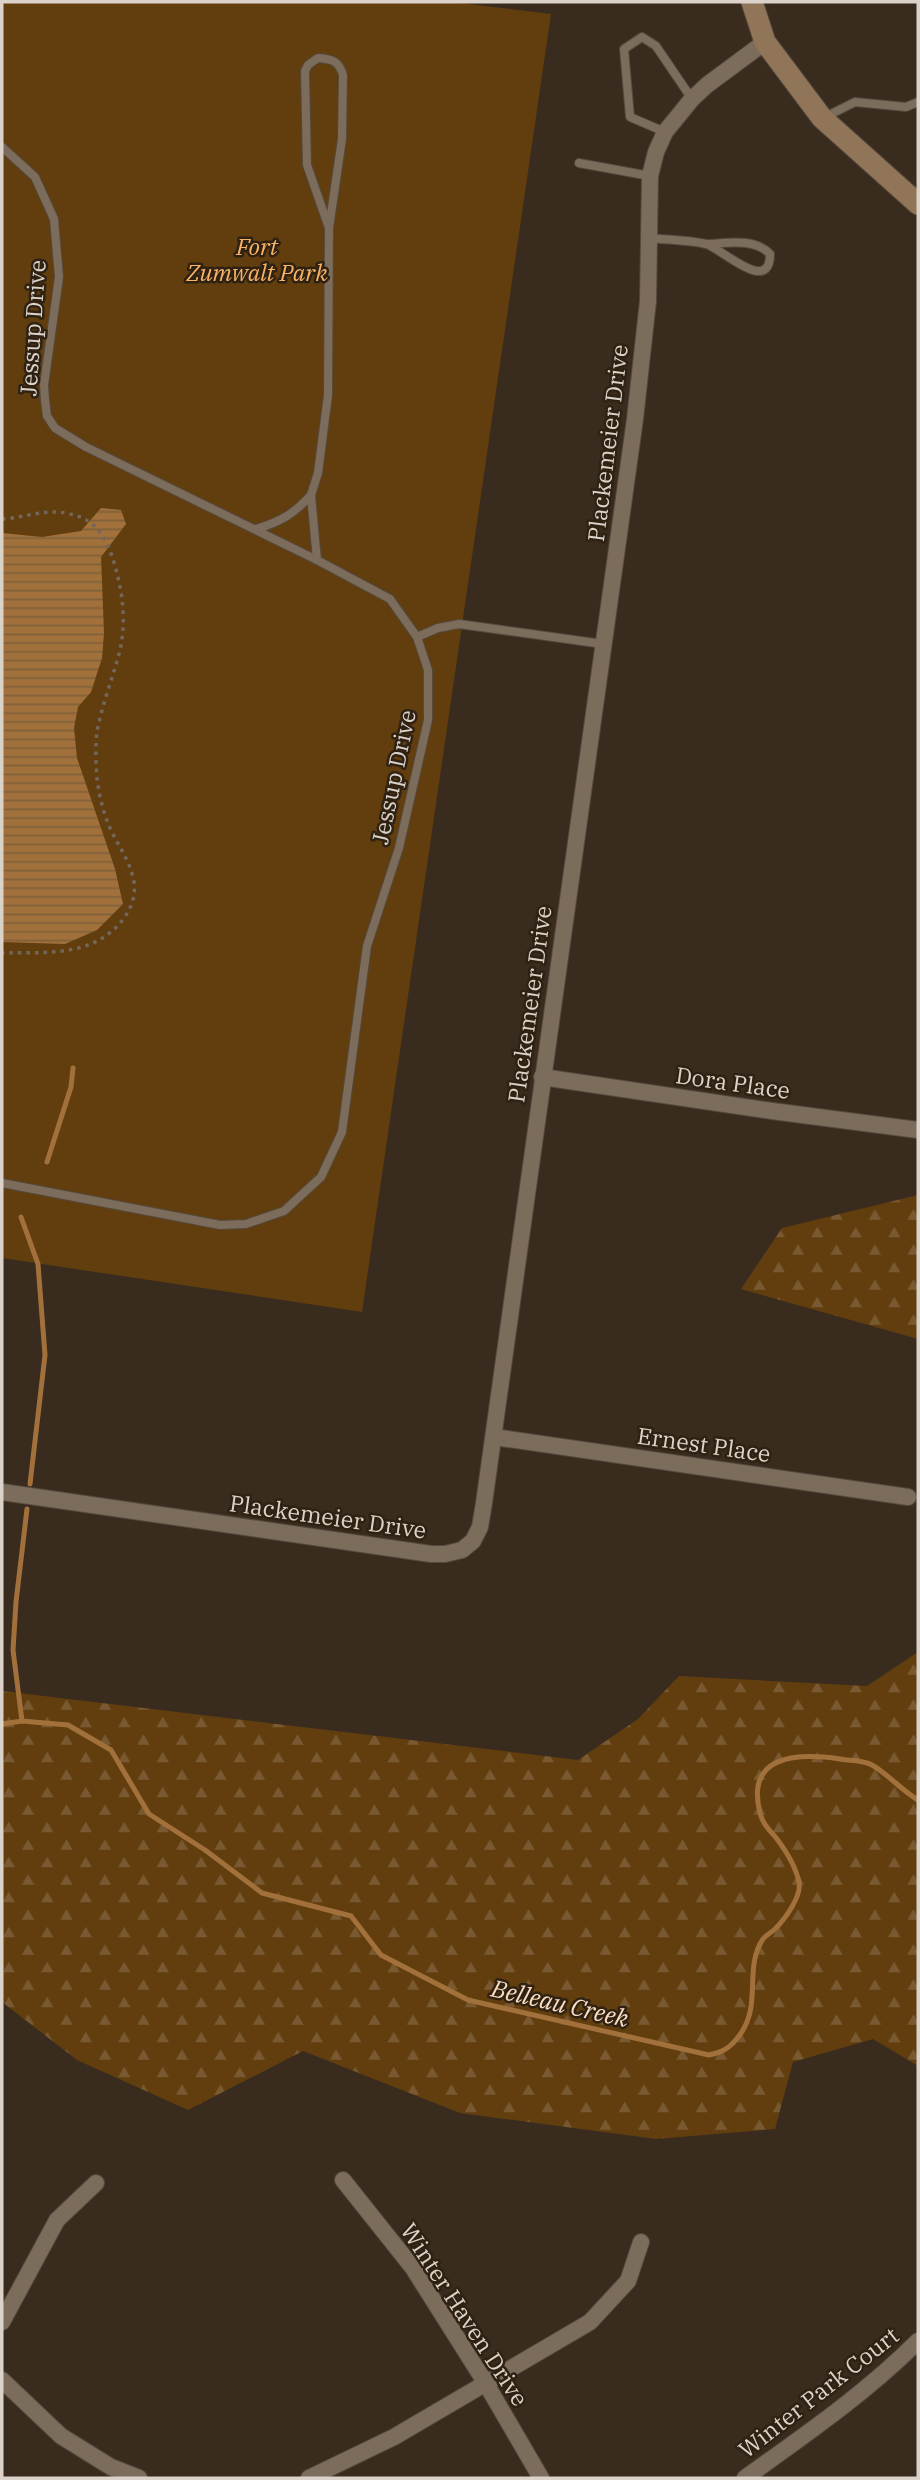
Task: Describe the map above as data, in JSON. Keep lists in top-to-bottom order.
{
  "streets": {
    "street": [
      "Plackemeier Drive",
      "Dora Place",
      "Ernest Place",
      "Winter Haven Drive",
      "Winter Park Court"
    ],
    "lane": ["Jessup Drive"]
  },
  "crossings": [
    ["Plackemeier Drive", "Dora Place"],
    ["Plackemeier Drive", "Ernest Place"]
  ],
  "water": ["Belleau Creek"],
  "parks": ["Fort Zumwalt Park"]
}
